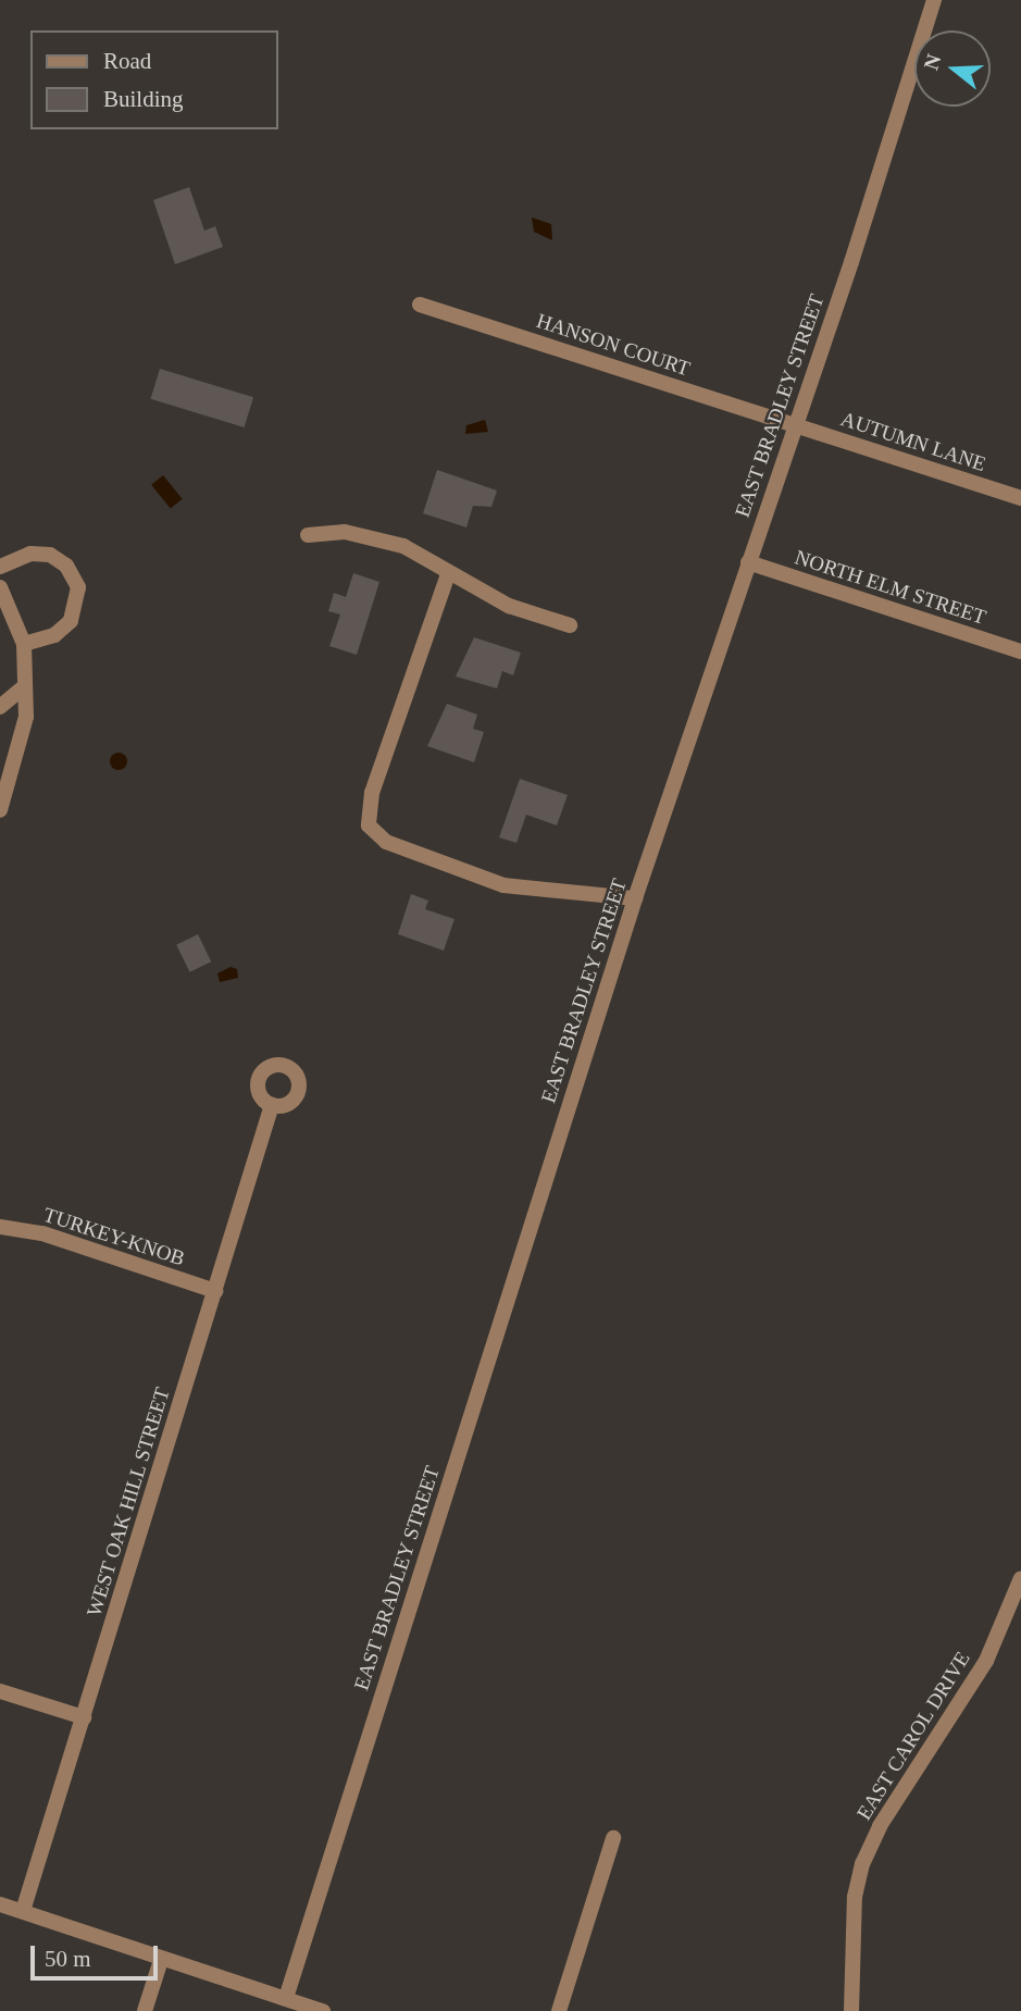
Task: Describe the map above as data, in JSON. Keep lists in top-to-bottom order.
{
  "streets": {
    "street": [
      "HANSON COURT",
      "EAST BRADLEY STREET",
      "AUTUMN LANE",
      "NORTH ELM STREET",
      "TURKEY-KNOB",
      "WEST OAK HILL STREET",
      "EAST CAROL DRIVE"
    ]
  },
  "crossings": [
    ["HANSON COURT", "EAST BRADLEY STREET"],
    ["HANSON COURT", "AUTUMN LANE"],
    ["EAST BRADLEY STREET", "AUTUMN LANE"],
    ["EAST BRADLEY STREET", "NORTH ELM STREET"],
    ["TURKEY-KNOB", "WEST OAK HILL STREET"]
  ],
  "legend": ["Road", "Building"],
  "scale_bar": "50 m",
  "north": "left"
}
